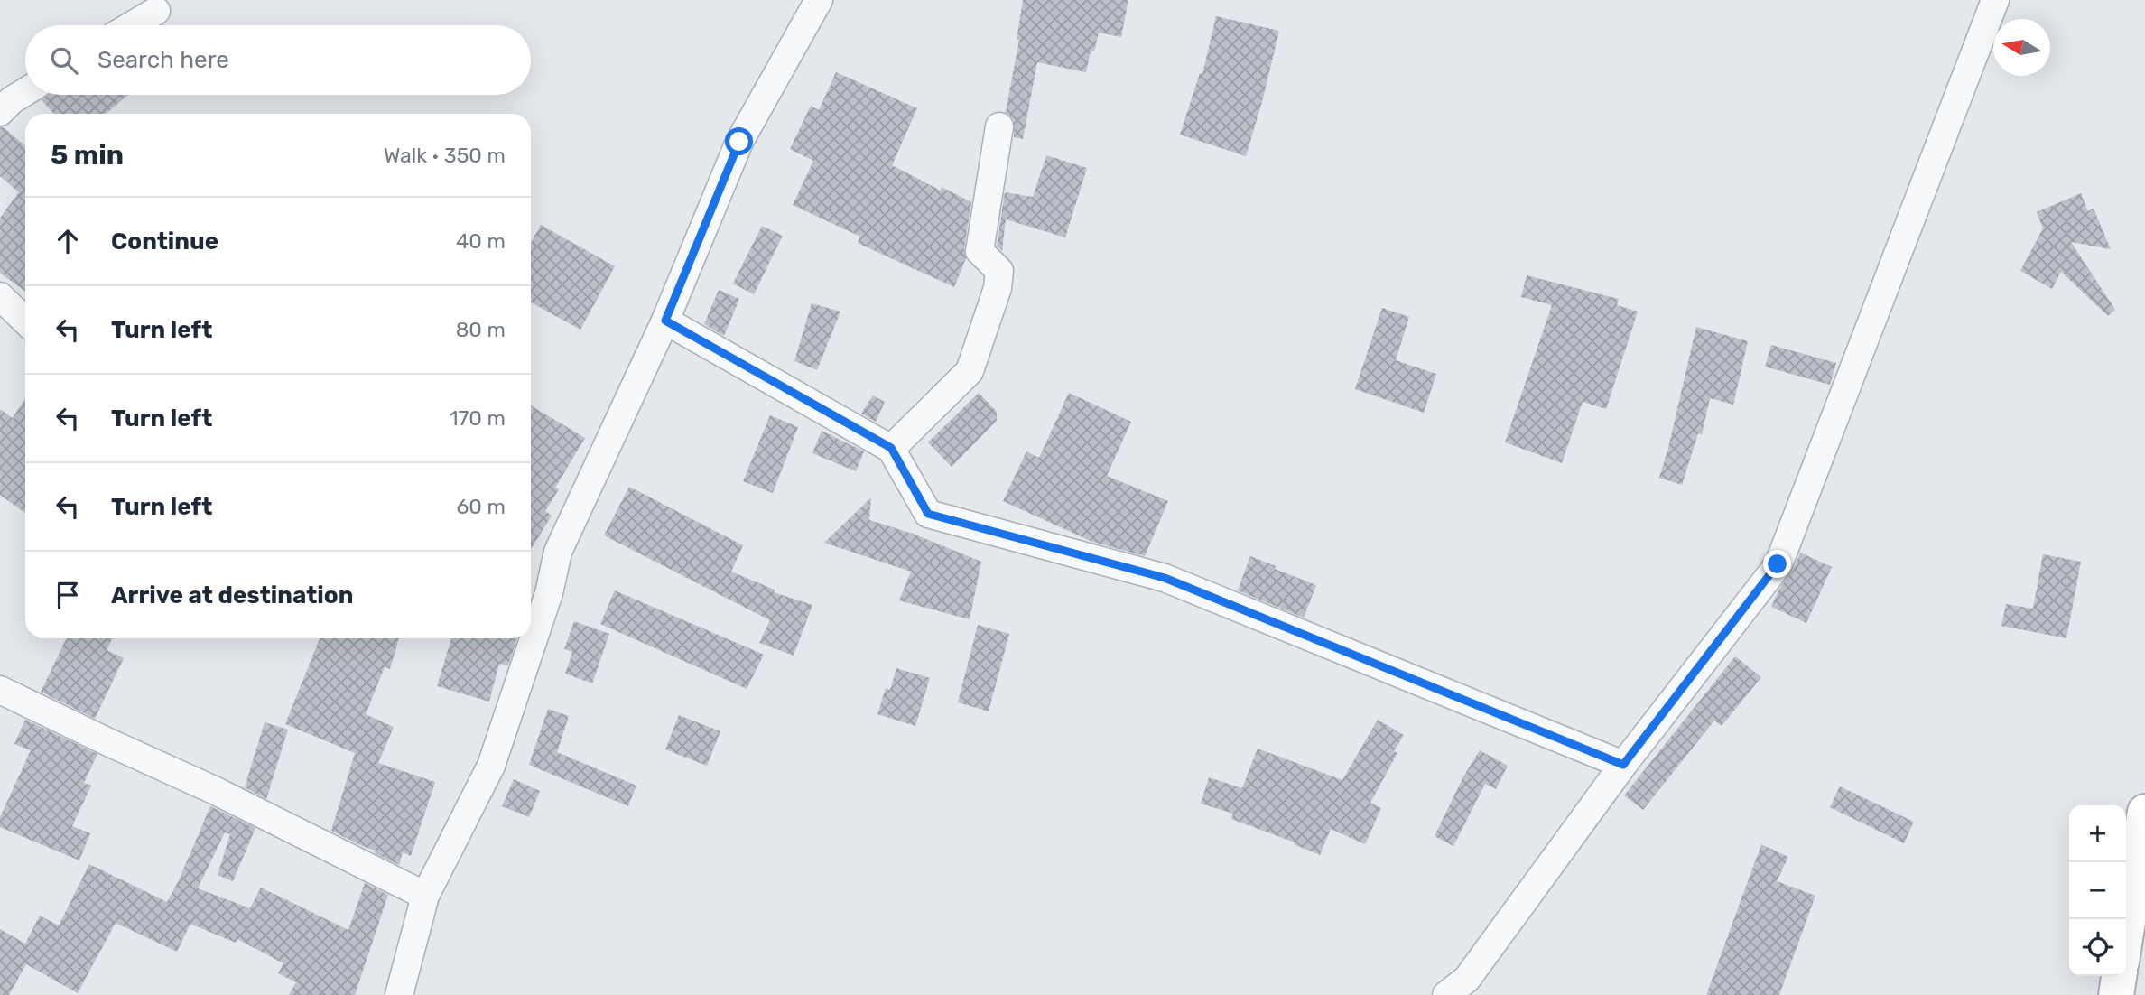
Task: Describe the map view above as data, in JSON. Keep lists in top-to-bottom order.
{
  "north": "left",
  "page": {
    "search": "Search here",
    "heading": ["5 min", "Walk · 350 m"],
    "list": [
      ["Continue", "40 m"],
      ["Turn left", "80 m"],
      ["Turn left", "170 m"],
      ["Turn left", "60 m"],
      "Arrive at destination"
    ],
    "map_buttons": ["+", "−"]
  }
}
